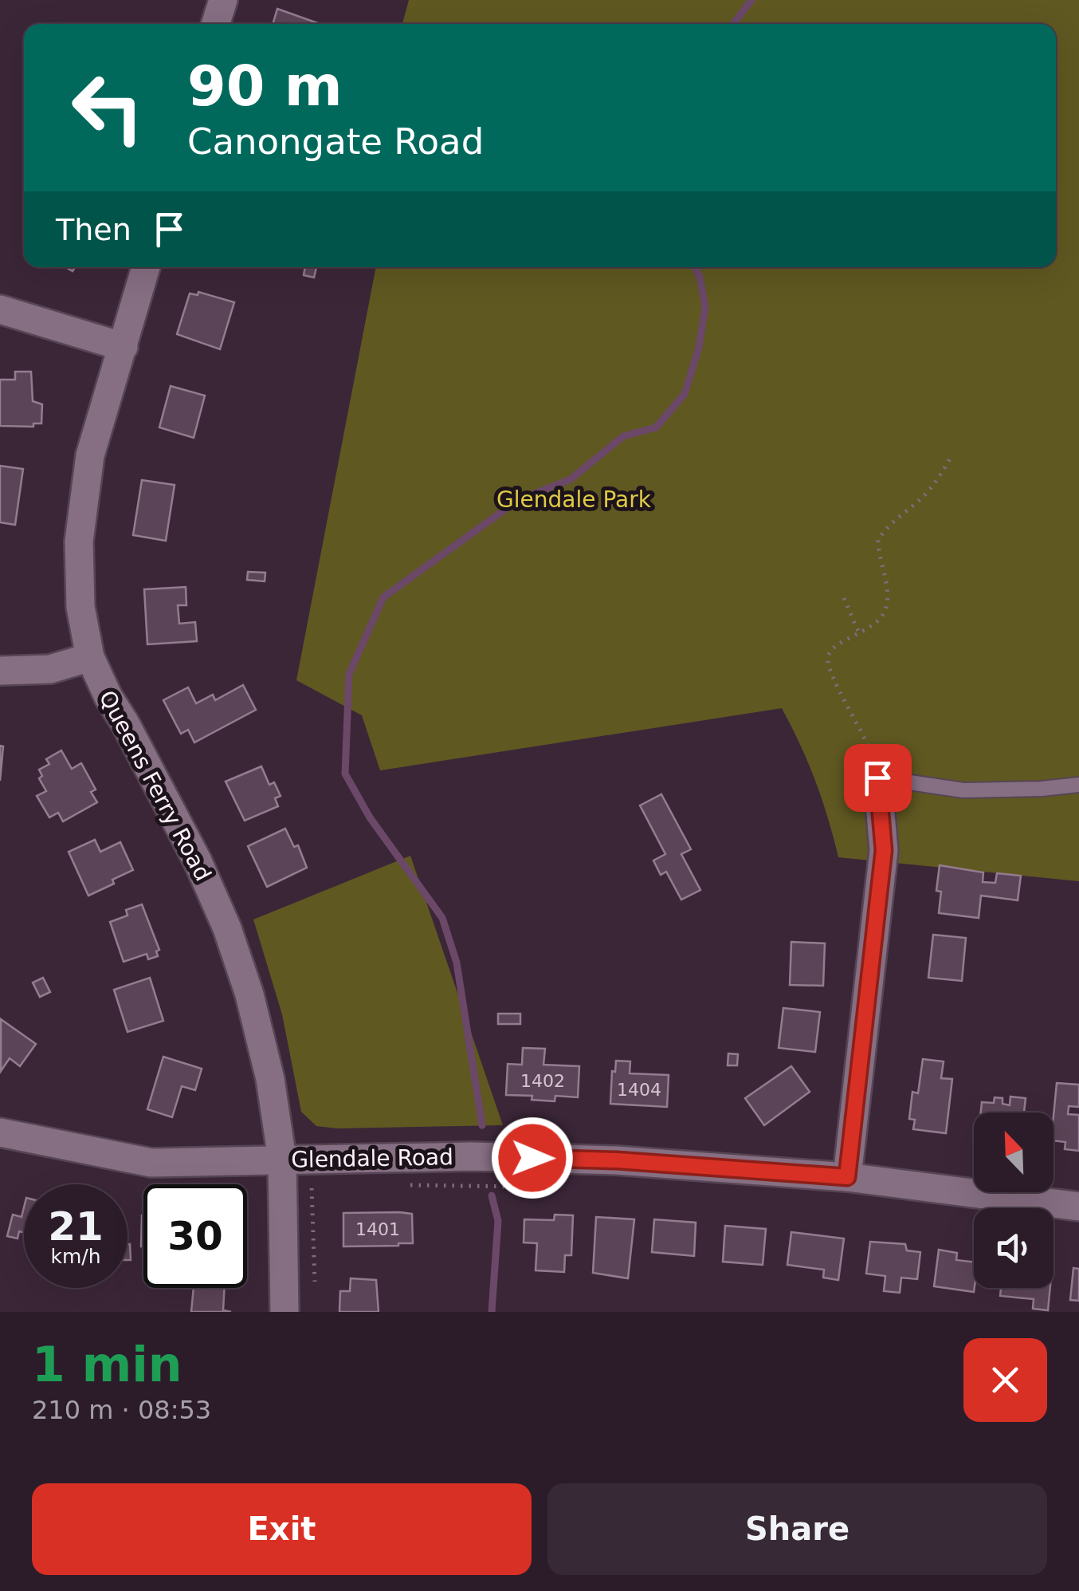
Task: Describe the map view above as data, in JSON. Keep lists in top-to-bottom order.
{
  "streets": {
    "street": ["Queens Ferry Road", "Glendale Road"]
  },
  "crossings": [
    ["Queens Ferry Road", "Glendale Road"]
  ],
  "parks": ["Glendale Park"],
  "house_numbers": ["1402", "1404", "1401"],
  "north": "top left",
  "page": {
    "turn": ["90 m", "Canongate Road"],
    "then": "Then",
    "speed": "21 km/h",
    "limit": "30",
    "heading": ["1 min", "210 m · 08:53"],
    "buttons": ["Exit", "Share"]
  }
}
